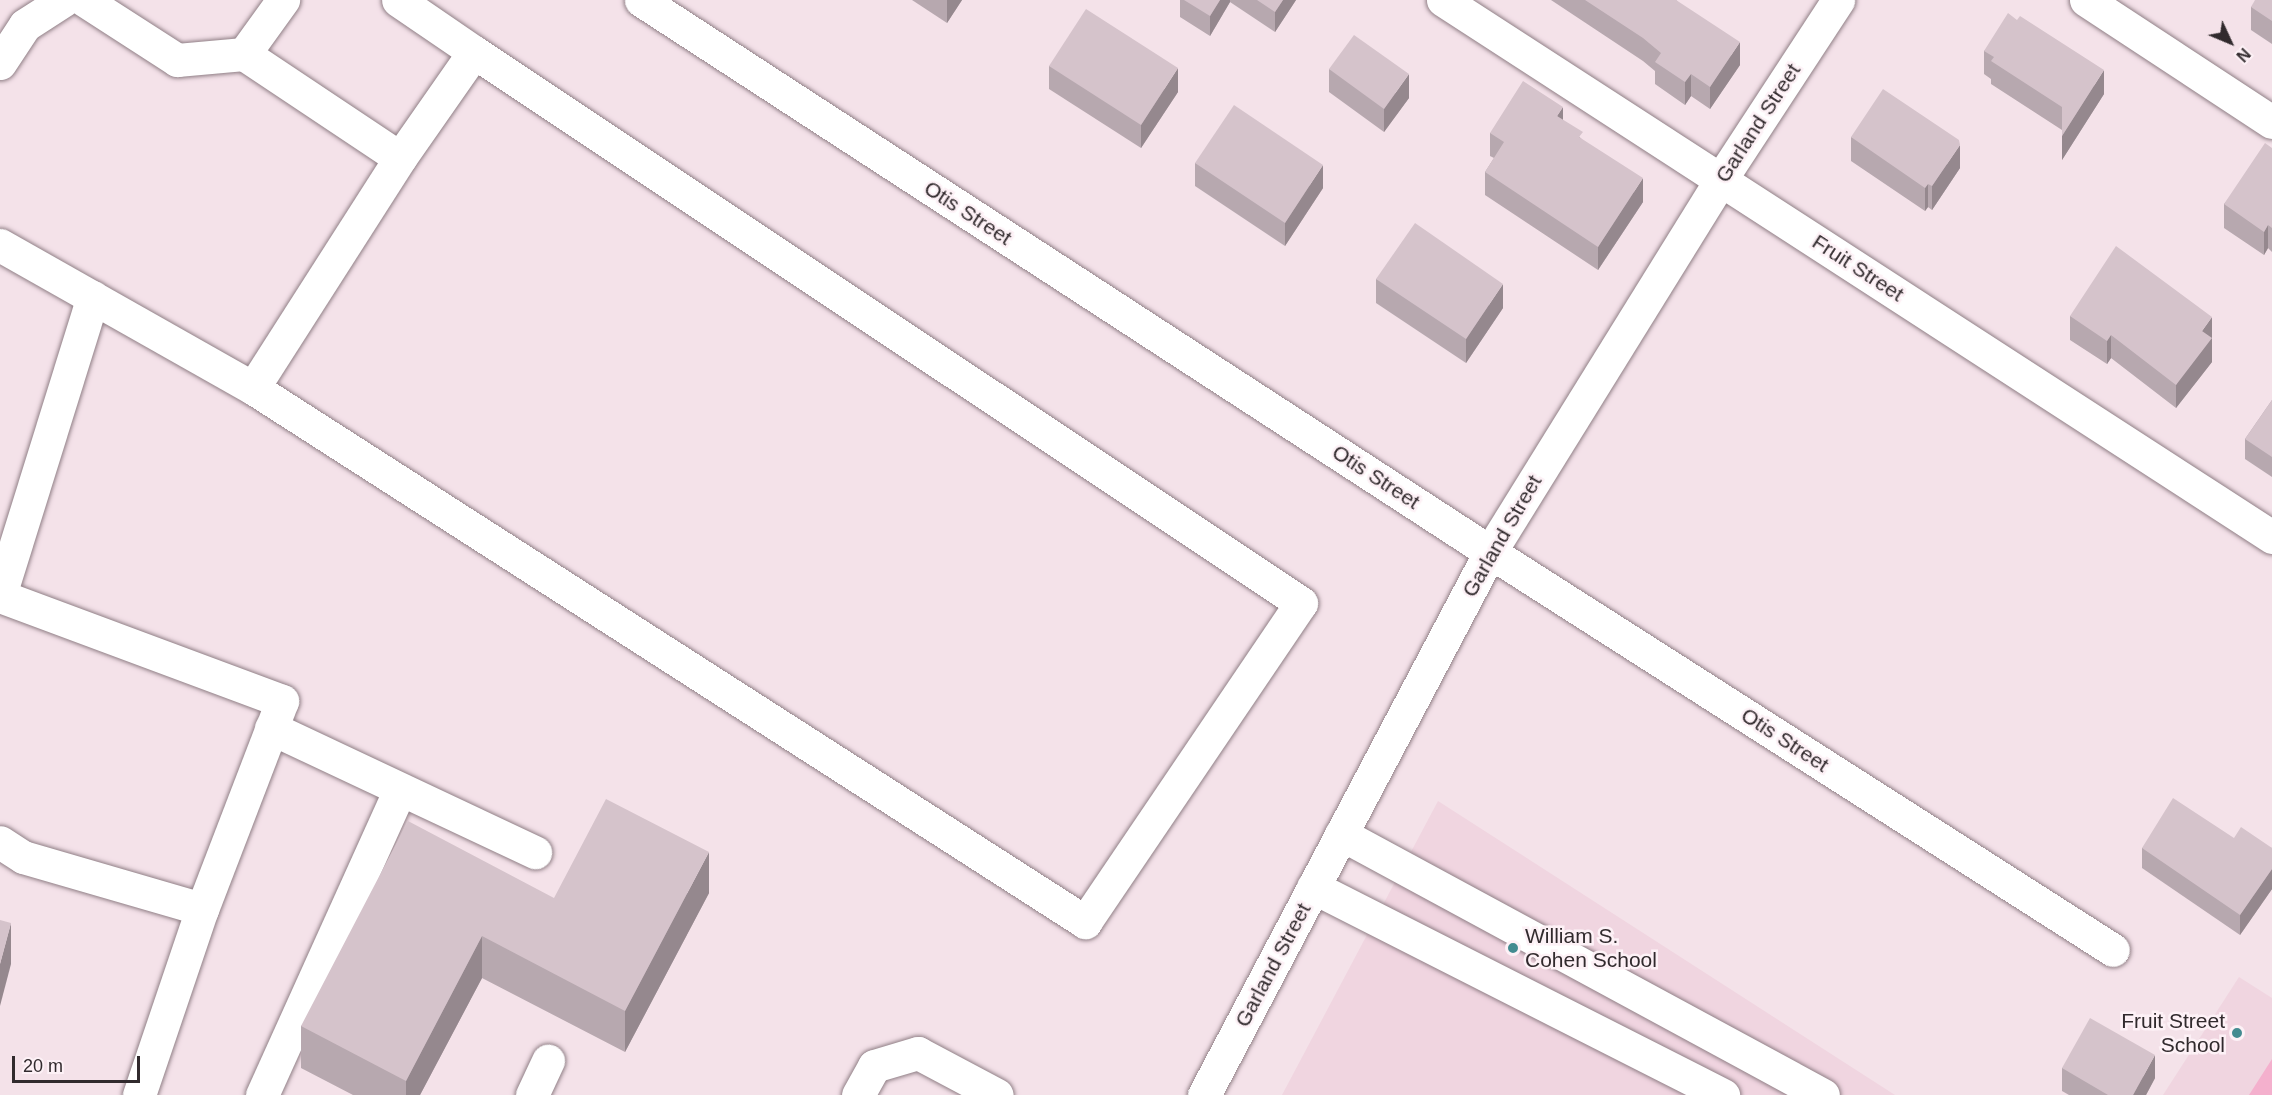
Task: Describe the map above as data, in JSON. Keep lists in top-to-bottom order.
{
  "streets": {
    "street": ["Garland Street", "Otis Street", "Fruit Street"]
  },
  "crossings": [
    ["Garland Street", "Otis Street"],
    ["Garland Street", "Fruit Street"]
  ],
  "places": ["William S. Cohen School", "Fruit Street School"],
  "scale_bar": "20 m",
  "north": "bottom right"
}
